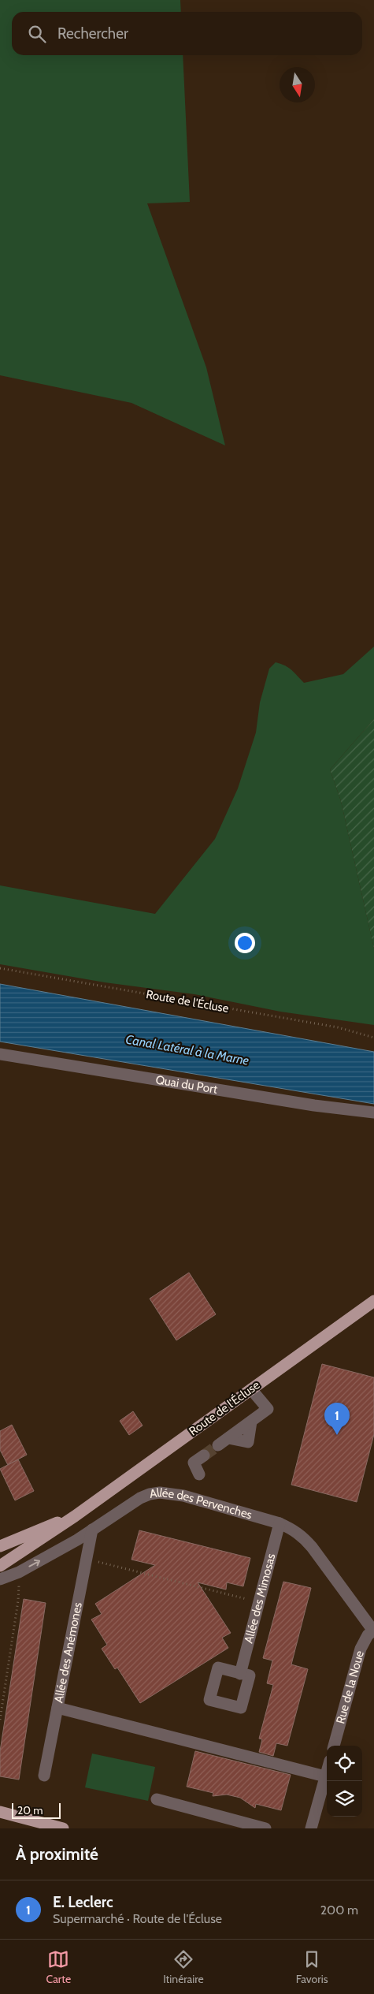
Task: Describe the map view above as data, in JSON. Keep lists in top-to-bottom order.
{
  "streets": {
    "main road": ["Route de l'Écluse"],
    "street": [
      "Quai du Port",
      "Allée des Pervenches",
      "Allée des Mimosas",
      "Allée des Anémones",
      "Rue de la Noue"
    ]
  },
  "crossings": [
    ["Allée des Pervenches", "Allée des Mimosas"],
    ["Allée des Pervenches", "Allée des Anémones"],
    ["Allée des Pervenches", "Rue de la Noue"]
  ],
  "water": ["Canal Latéral à la Marne"],
  "scale_bar": "20 m",
  "north": "bottom",
  "page": {
    "search": "Rechercher",
    "pins": "1",
    "scale": "20 m",
    "heading": "À proximité",
    "list": [
      {
        "mark": "1",
        "name": "E. Leclerc",
        "note": "Supermarché · Route de l'Écluse",
        "value": "200 m"
      }
    ],
    "nav": ["Carte", "Itinéraire", "Favoris"]
  }
}
